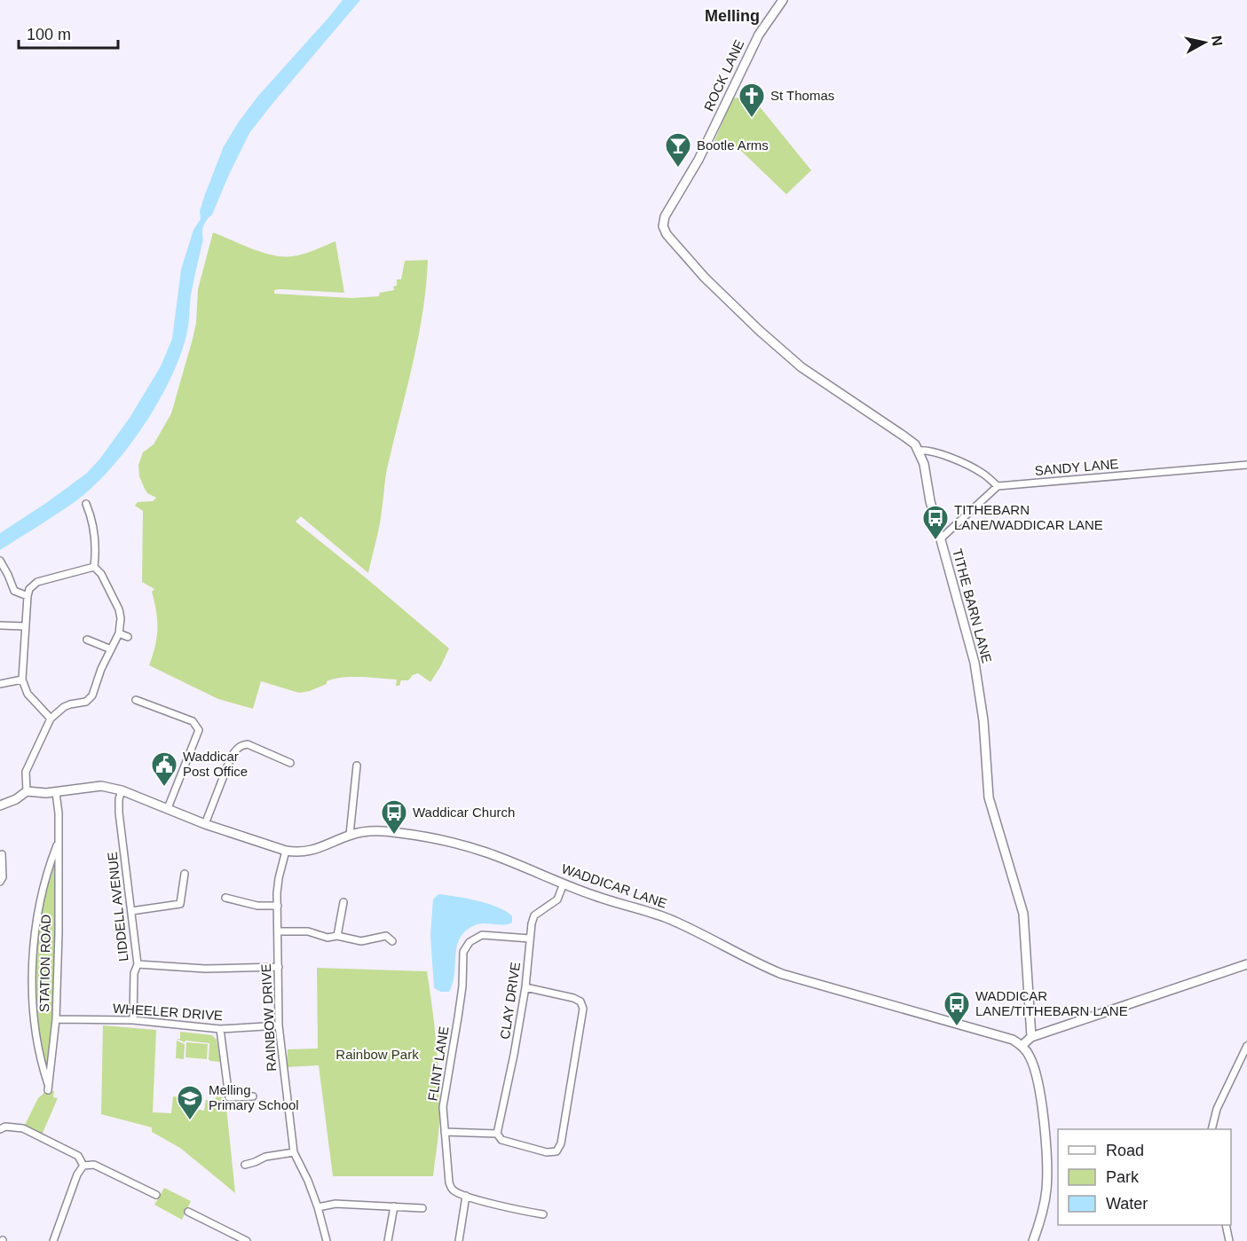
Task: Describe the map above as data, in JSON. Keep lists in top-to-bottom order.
{
  "streets": {
    "street": [
      "ROCK LANE",
      "SANDY LANE",
      "TITHE BARN LANE",
      "WADDICAR LANE",
      "LIDDELL AVENUE",
      "STATION ROAD",
      "CLAY DRIVE",
      "WHEELER DRIVE",
      "RAINBOW DRIVE",
      "FLINT LANE"
    ]
  },
  "crossings": [
    ["ROCK LANE", "TITHE BARN LANE"],
    ["WADDICAR LANE", "LIDDELL AVENUE"],
    ["WADDICAR LANE", "STATION ROAD"],
    ["WADDICAR LANE", "CLAY DRIVE"],
    ["WADDICAR LANE", "RAINBOW DRIVE"],
    ["LIDDELL AVENUE", "WHEELER DRIVE"],
    ["STATION ROAD", "WHEELER DRIVE"],
    ["CLAY DRIVE", "FLINT LANE"],
    ["WHEELER DRIVE", "RAINBOW DRIVE"]
  ],
  "districts": ["Melling"],
  "parks": ["Rainbow Park"],
  "places": {
    "church": ["St Thomas"],
    "bar": ["Bootle Arms"],
    "bus stop": ["TITHEBARN LANE/WADDICAR LANE", "Waddicar Church", "WADDICAR LANE/TITHEBARN LANE"],
    "public building": ["Waddicar Post Office"],
    "school or university": ["Melling Primary School"]
  },
  "legend": ["Road", "Park", "Water"],
  "scale_bar": "100 m",
  "north": "right"
}
